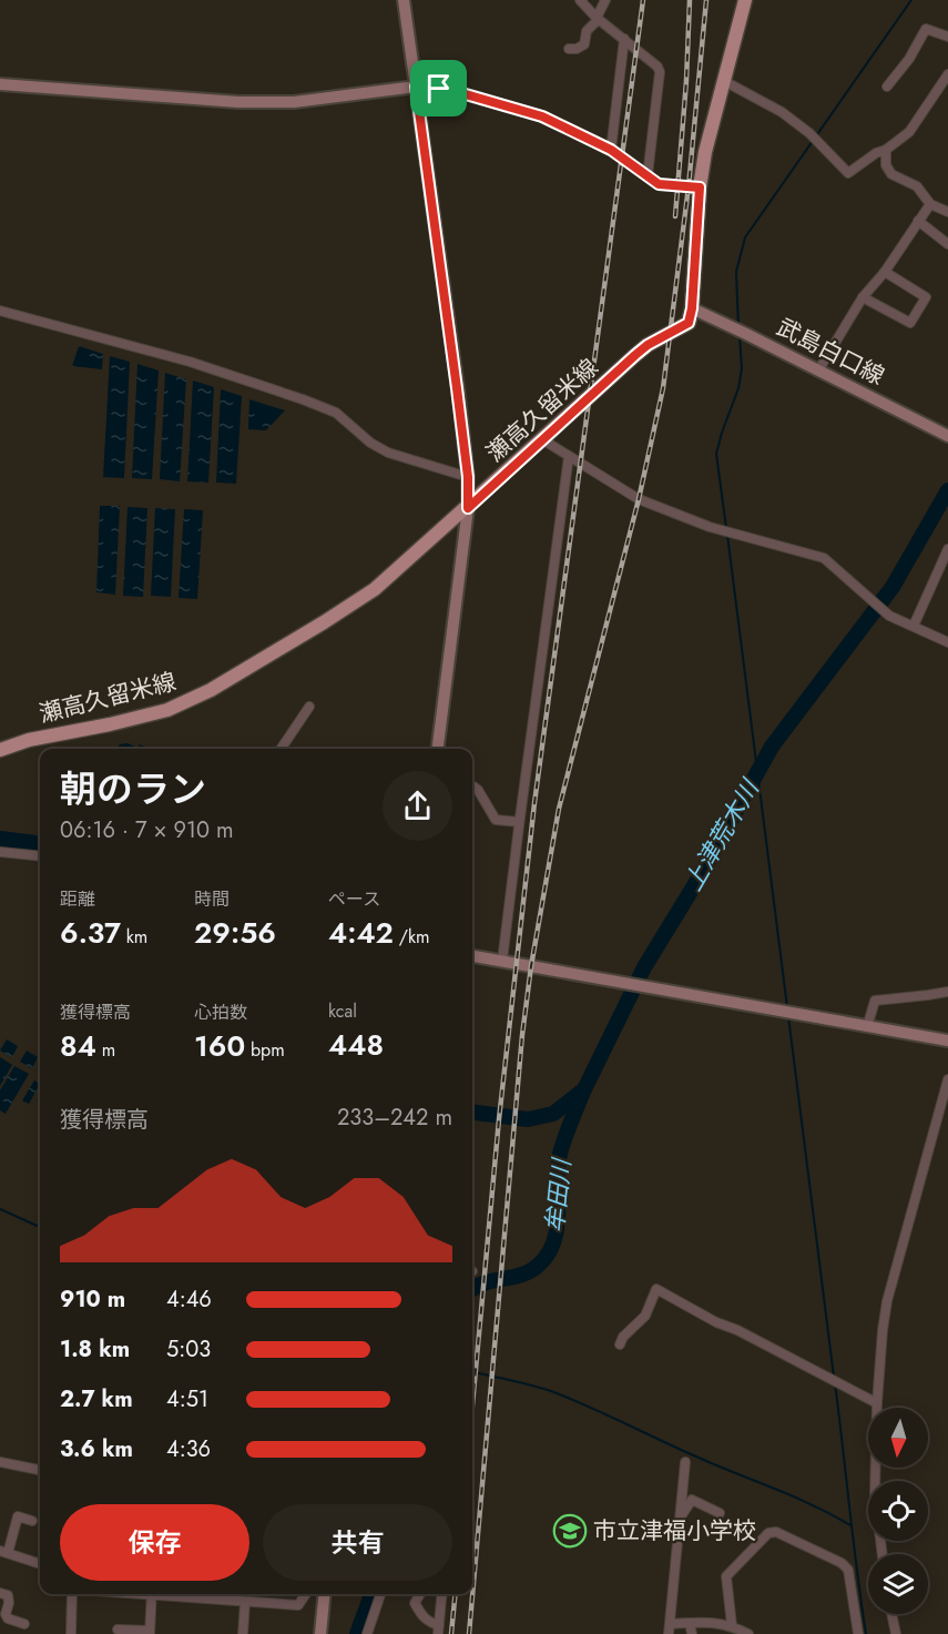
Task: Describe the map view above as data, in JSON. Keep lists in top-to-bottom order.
{
  "streets": {
    "main road": ["瀬高久留米線"],
    "street": ["武島白口線"]
  },
  "crossings": [
    ["武島白口線", "瀬高久留米線"]
  ],
  "water": ["上津荒木川", "牟田川"],
  "places": {
    "school or university": ["市立津福小学校"]
  },
  "north": "bottom",
  "page": {
    "heading": ["朝のラン", "06:16 · 7 × 910 m"],
    "stats": [
      ["距離", "6.37 km"],
      ["時間", "29:56"],
      ["ペース", "4:42 /km"],
      ["獲得標高", "84 m"],
      ["心拍数", "160 bpm"],
      ["kcal", "448"]
    ],
    "chart": ["獲得標高", "233–242 m"],
    "list": [
      {
        "name": "910 m",
        "note": "4:46"
      },
      {
        "name": "1.8 km",
        "note": "5:03"
      },
      {
        "name": "2.7 km",
        "note": "4:51"
      },
      {
        "name": "3.6 km",
        "note": "4:36"
      }
    ],
    "buttons": ["保存", "共有"]
  }
}
